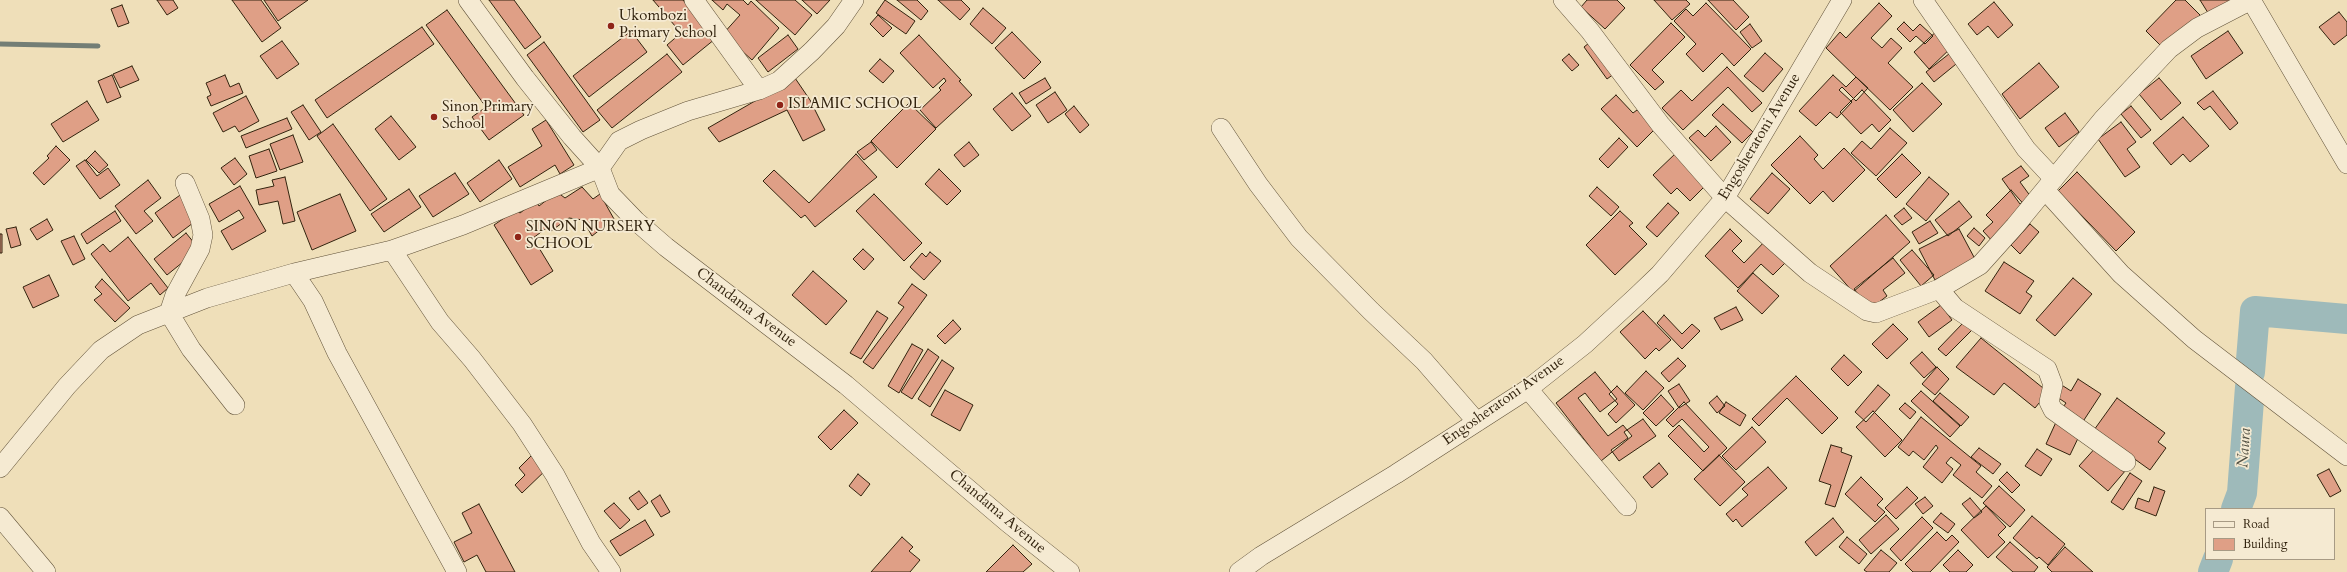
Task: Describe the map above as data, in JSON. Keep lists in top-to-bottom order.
{
  "streets": {
    "street": ["Engosheratoni Avenue", "Chandama Avenue"]
  },
  "water": ["Naura"],
  "places": [
    "Ukombozi Primary School",
    "ISLAMIC SCHOOL",
    "Sinon Primary School",
    "SINON NURSERY SCHOOL"
  ],
  "legend": ["Road", "Building"]
}
